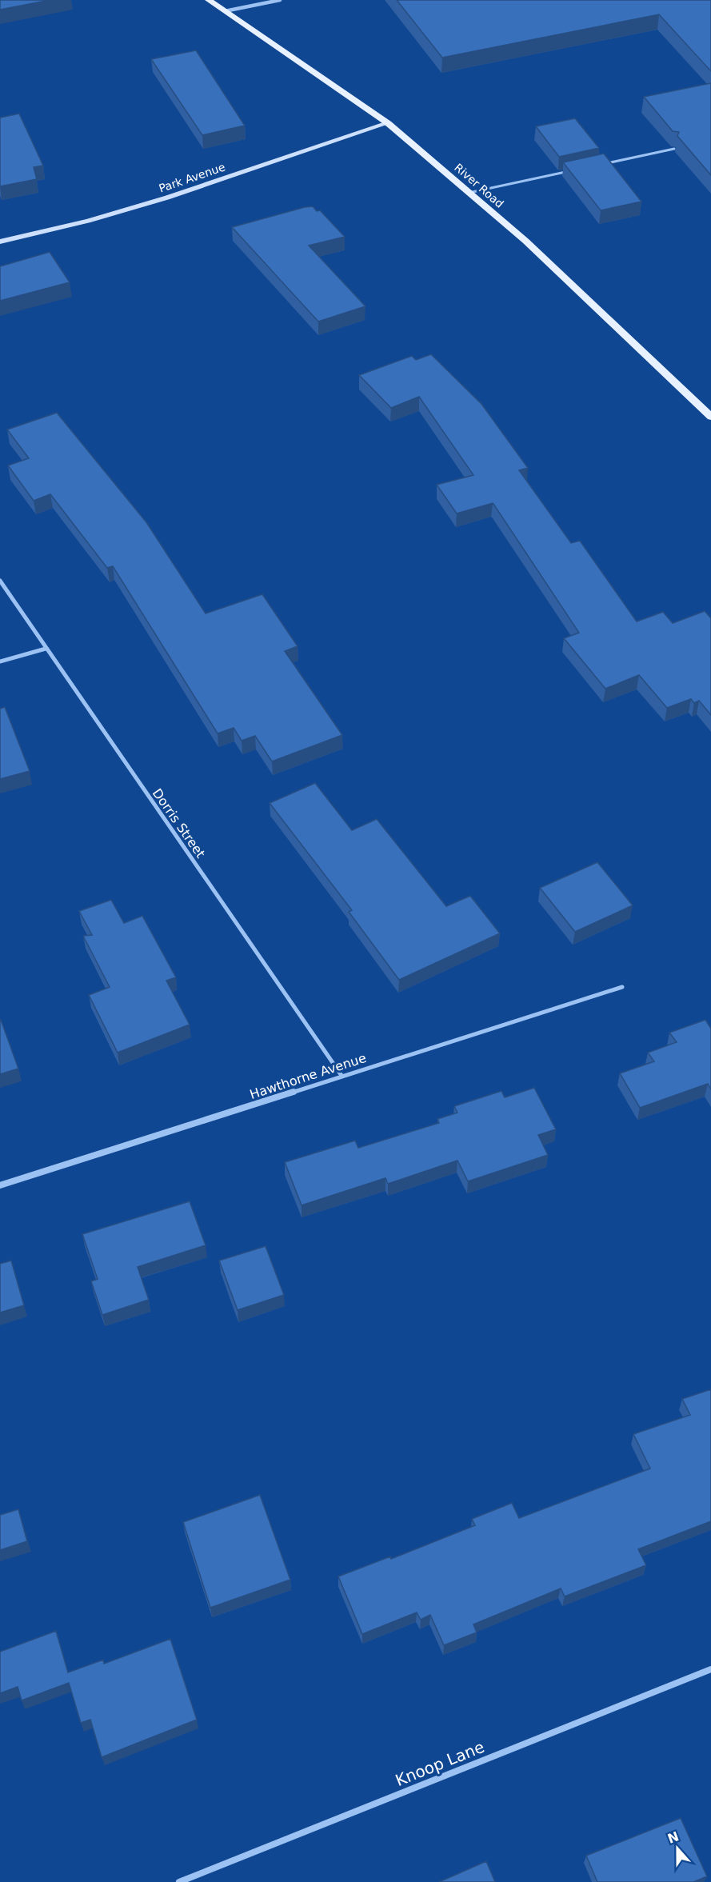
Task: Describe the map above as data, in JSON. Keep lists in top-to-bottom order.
{
  "streets": {
    "main road": ["River Road"],
    "street": [
      "Park Avenue",
      "Dorris Street",
      "Hawthorne Avenue",
      "Knoop Lane"
    ]
  },
  "crossings": [
    ["Park Avenue", "River Road"],
    ["Dorris Street", "Hawthorne Avenue"]
  ],
  "north": "top"
}
